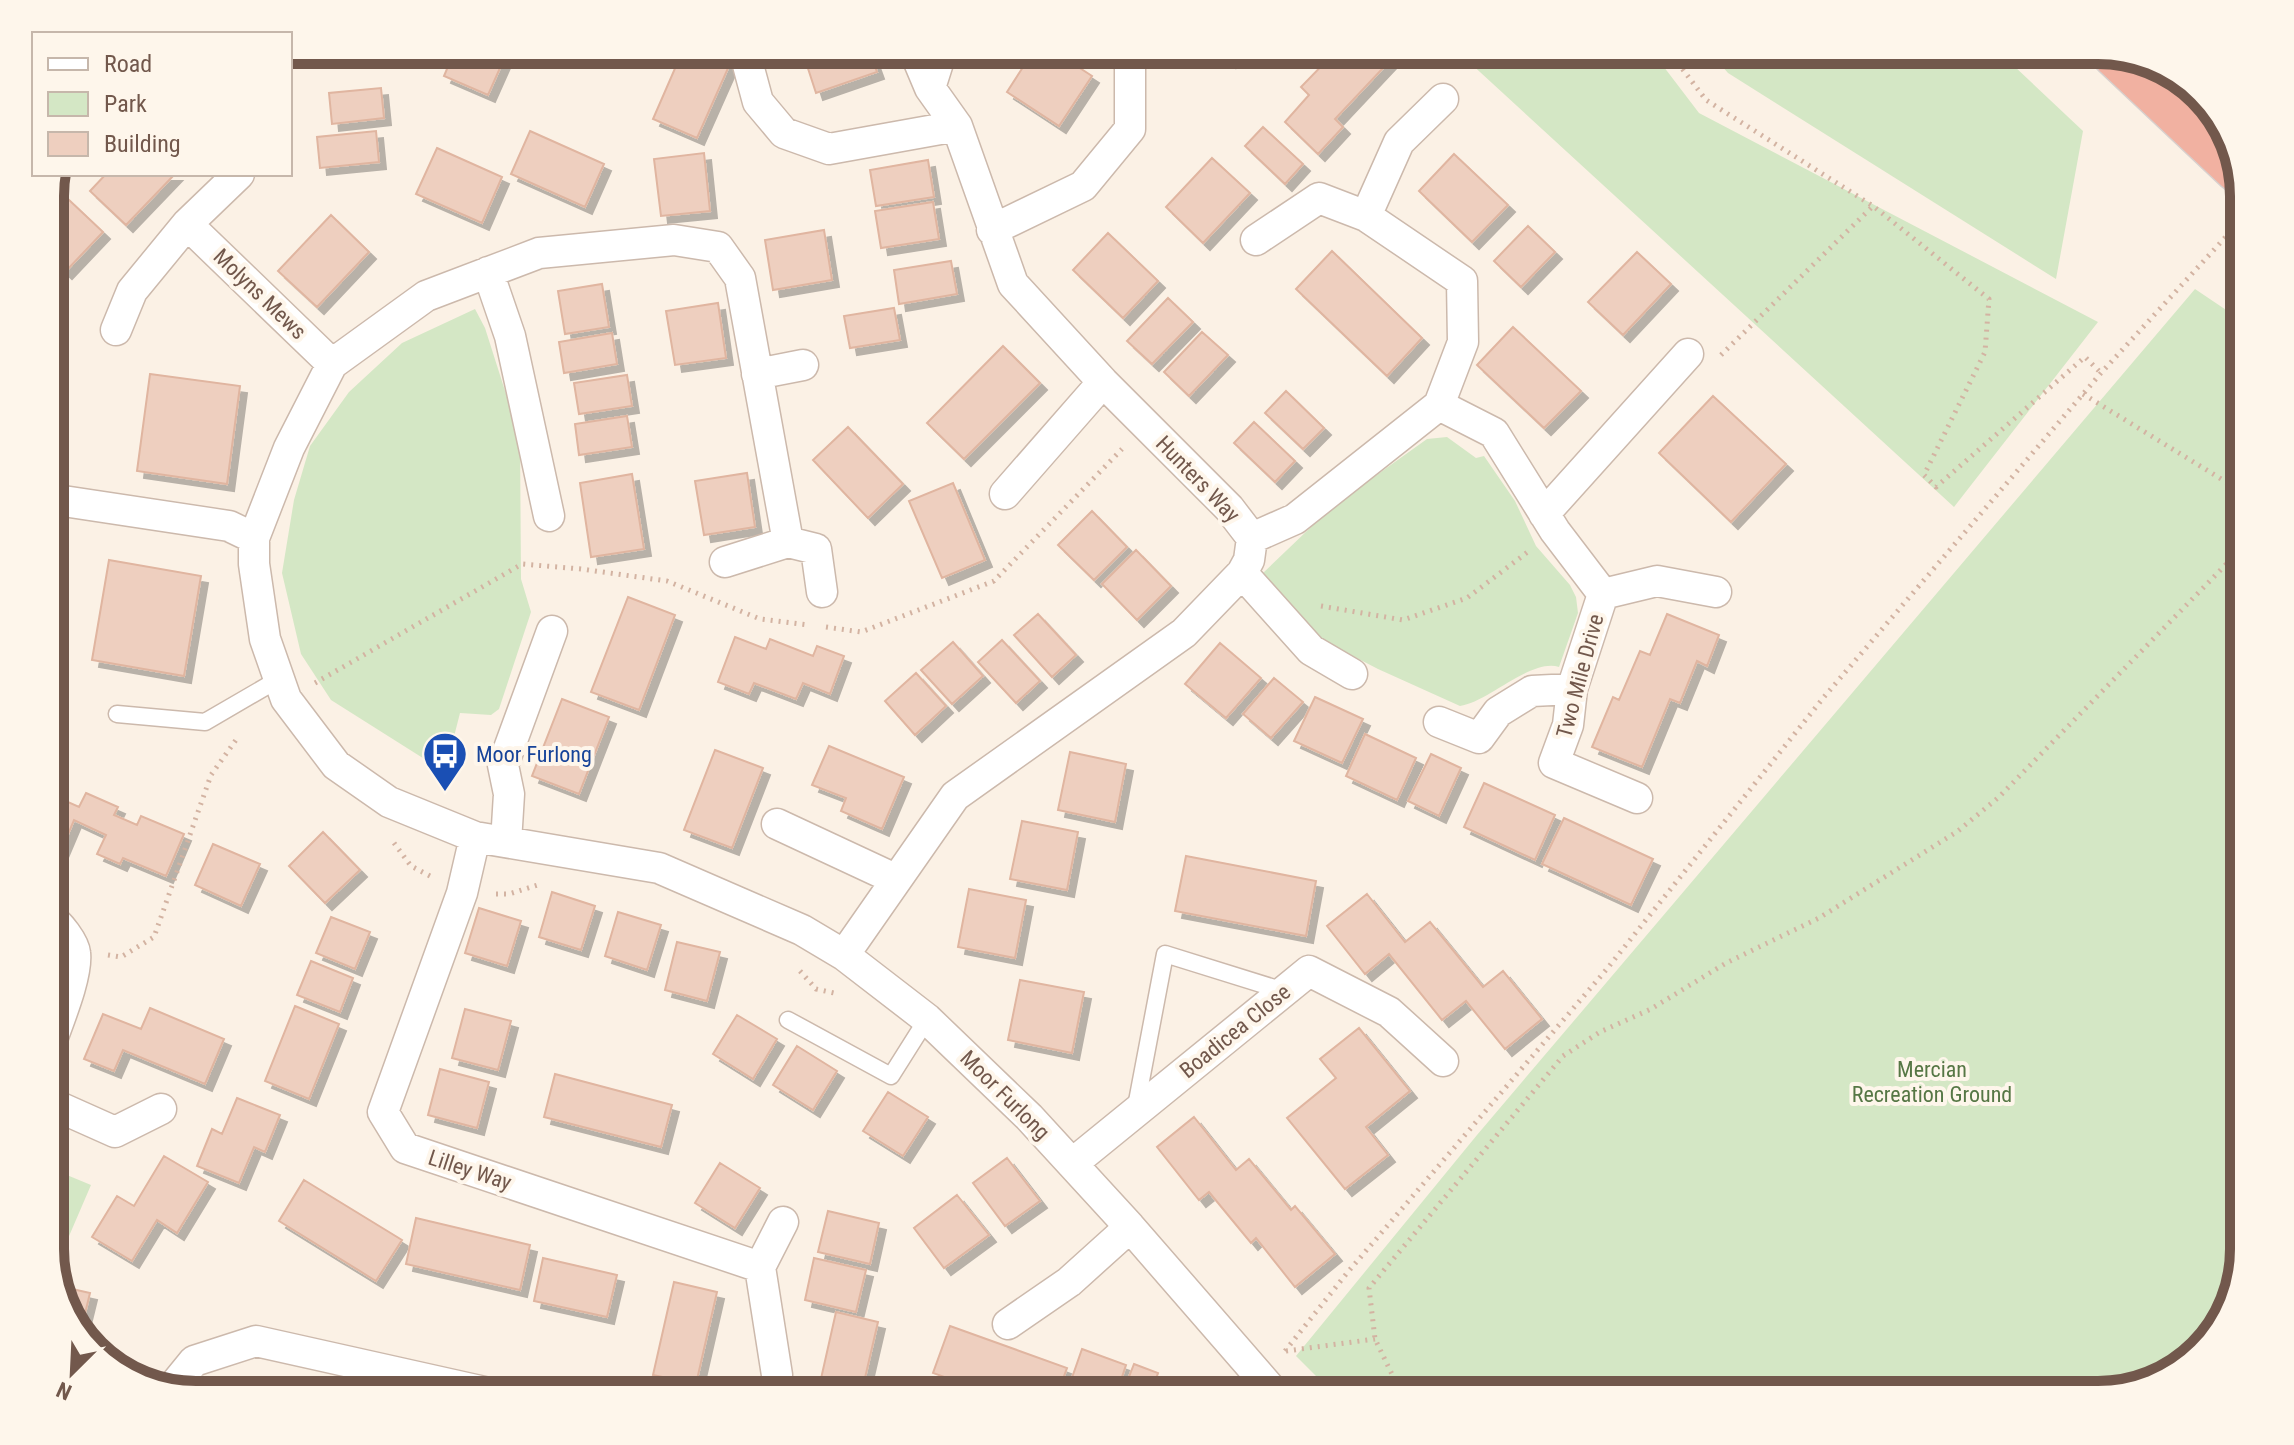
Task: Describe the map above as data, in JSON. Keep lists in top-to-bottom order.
{
  "streets": {
    "street": [
      "Molyns Mews",
      "Hunters Way",
      "Two Mile Drive",
      "Boadicea Close",
      "Moor Furlong",
      "Lilley Way"
    ]
  },
  "crossings": [
    ["Hunters Way", "Moor Furlong"],
    ["Boadicea Close", "Moor Furlong"],
    ["Moor Furlong", "Lilley Way"]
  ],
  "parks": ["Mercian Recreation Ground"],
  "places": {
    "bus stop": ["Moor Furlong"]
  },
  "legend": ["Road", "Park", "Building"],
  "north": "bottom left"
}
